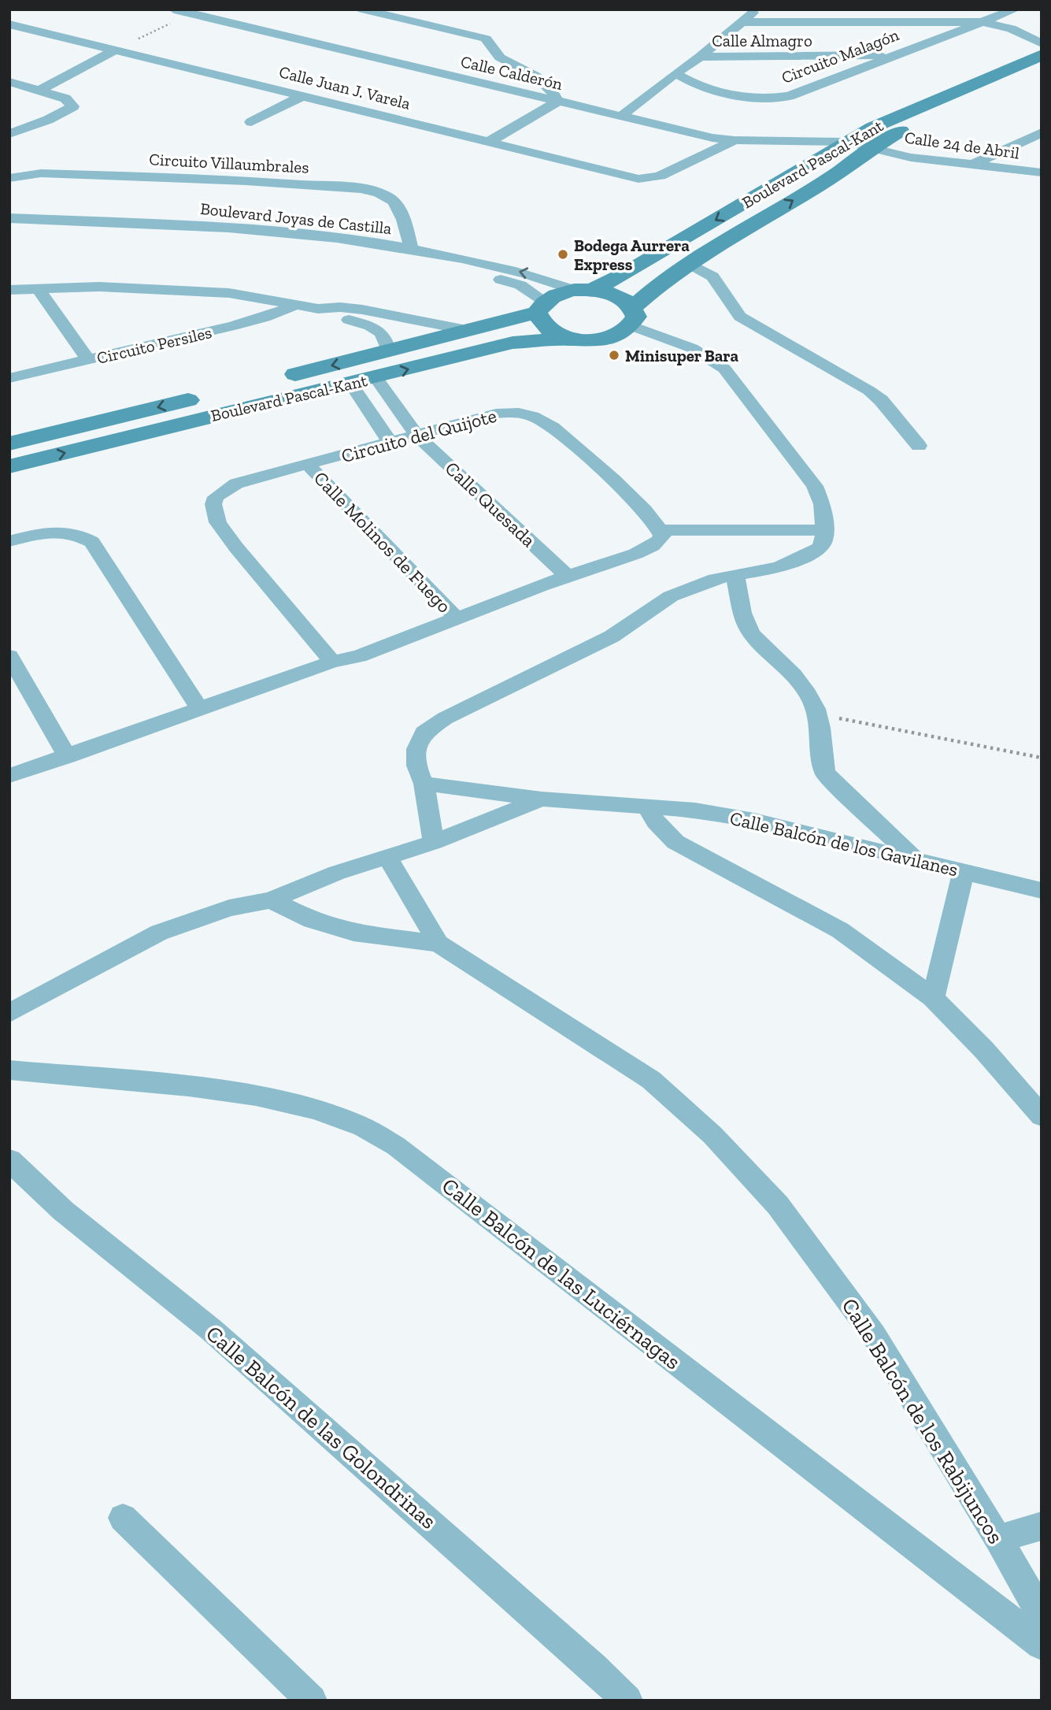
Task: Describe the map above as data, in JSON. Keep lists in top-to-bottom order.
{
  "streets": {
    "street": [
      "Calle Almagro",
      "Circuito Malagón",
      "Calle Calderón",
      "Calle Juan J. Varela",
      "Calle 24 de Abril",
      "Circuito Villaumbrales",
      "Boulevard Pascal-Kant",
      "Boulevard Joyas de Castilla",
      "Circuito Persiles",
      "Circuito del Quijote",
      "Calle Quesada",
      "Calle Molinos de Fuego",
      "Calle Balcón de los Gavilanes",
      "Calle Balcón de las Luciérnagas",
      "Calle Balcón de los Rabijuncos",
      "Calle Balcón de las Golondrinas"
    ]
  },
  "crossings": [
    ["Calle Almagro", "Circuito Malagón"],
    ["Calle Calderón", "Calle Juan J. Varela"],
    ["Calle Calderón", "Calle 24 de Abril"],
    ["Calle Calderón", "Boulevard Pascal-Kant"],
    ["Calle 24 de Abril", "Boulevard Pascal-Kant"],
    ["Circuito Villaumbrales", "Boulevard Joyas de Castilla"],
    ["Boulevard Pascal-Kant", "Boulevard Joyas de Castilla"],
    ["Boulevard Pascal-Kant", "Calle Quesada"],
    ["Circuito del Quijote", "Calle Quesada"],
    ["Circuito del Quijote", "Calle Molinos de Fuego"]
  ],
  "places": ["Bodega Aurrera Express", "Minisuper Bara"]
}
